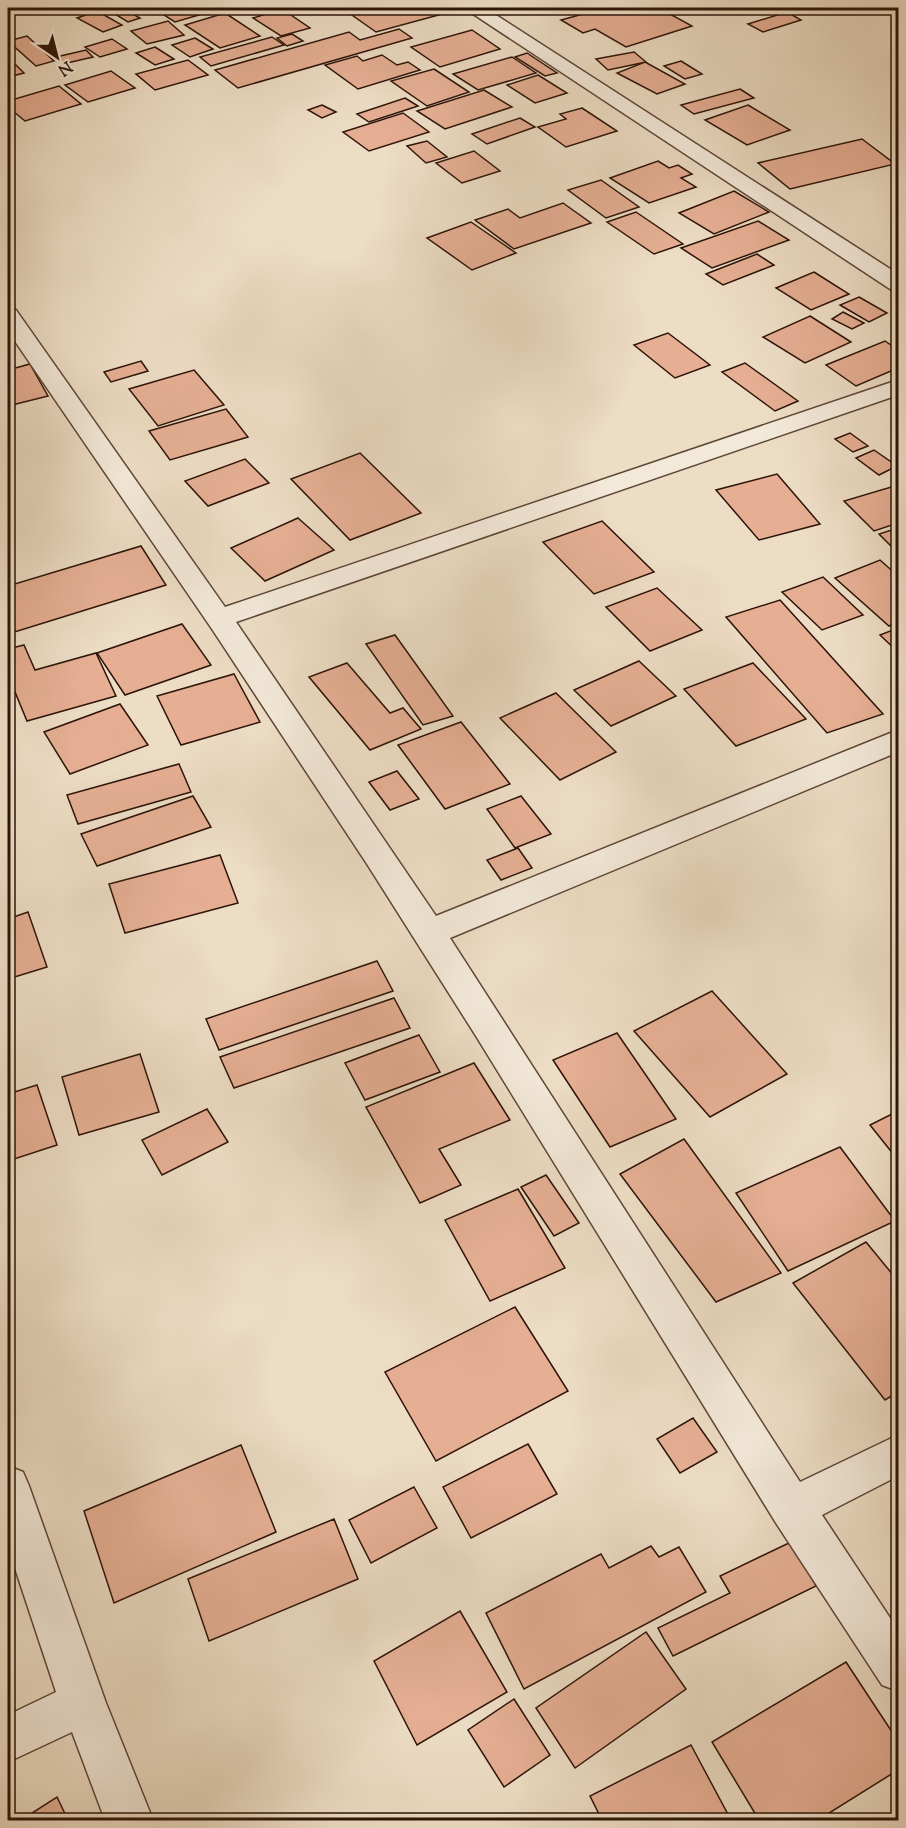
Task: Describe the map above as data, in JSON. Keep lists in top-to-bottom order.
{
  "north": "bottom right"
}
